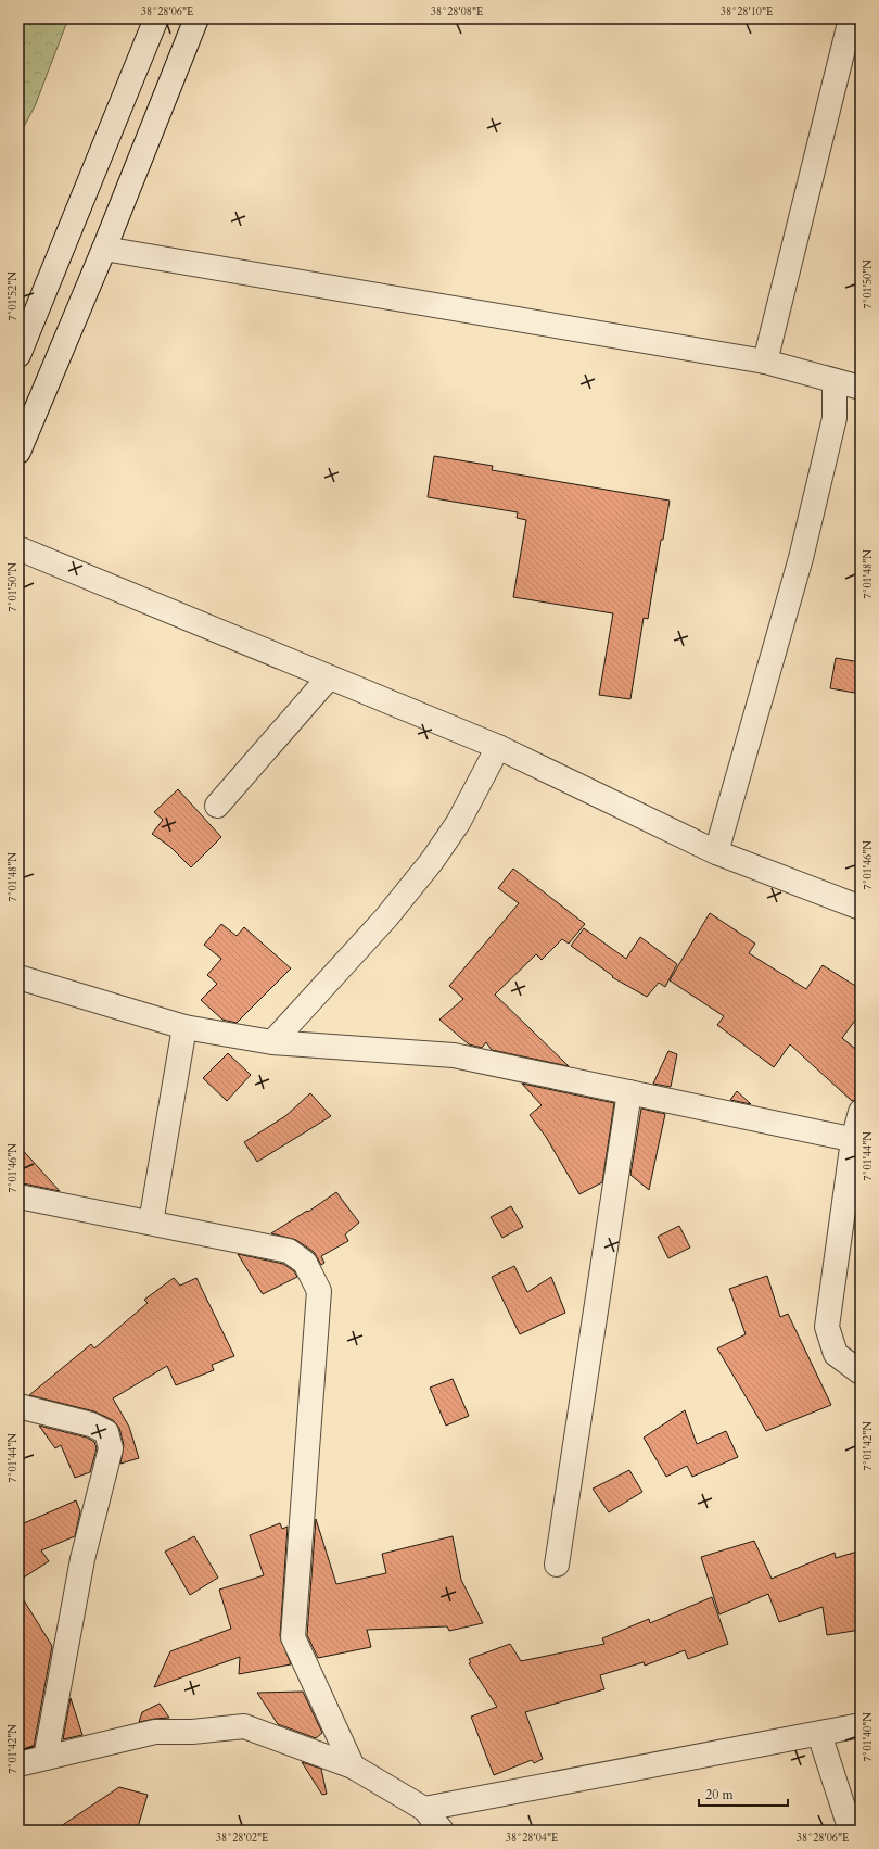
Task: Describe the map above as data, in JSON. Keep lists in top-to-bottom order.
{
  "scale_bar": "20 m",
  "coordinates": [
    "38°28'06\"E",
    "38°28'08\"E",
    "38°28'10\"E",
    "7°01'50\"N",
    "7°01'52\"N",
    "7°01'48\"N",
    "7°01'46\"N",
    "7°01'44\"N",
    "7°01'42\"N",
    "7°01'40\"N",
    "38°28'02\"E",
    "38°28'04\"E"
  ]
}
